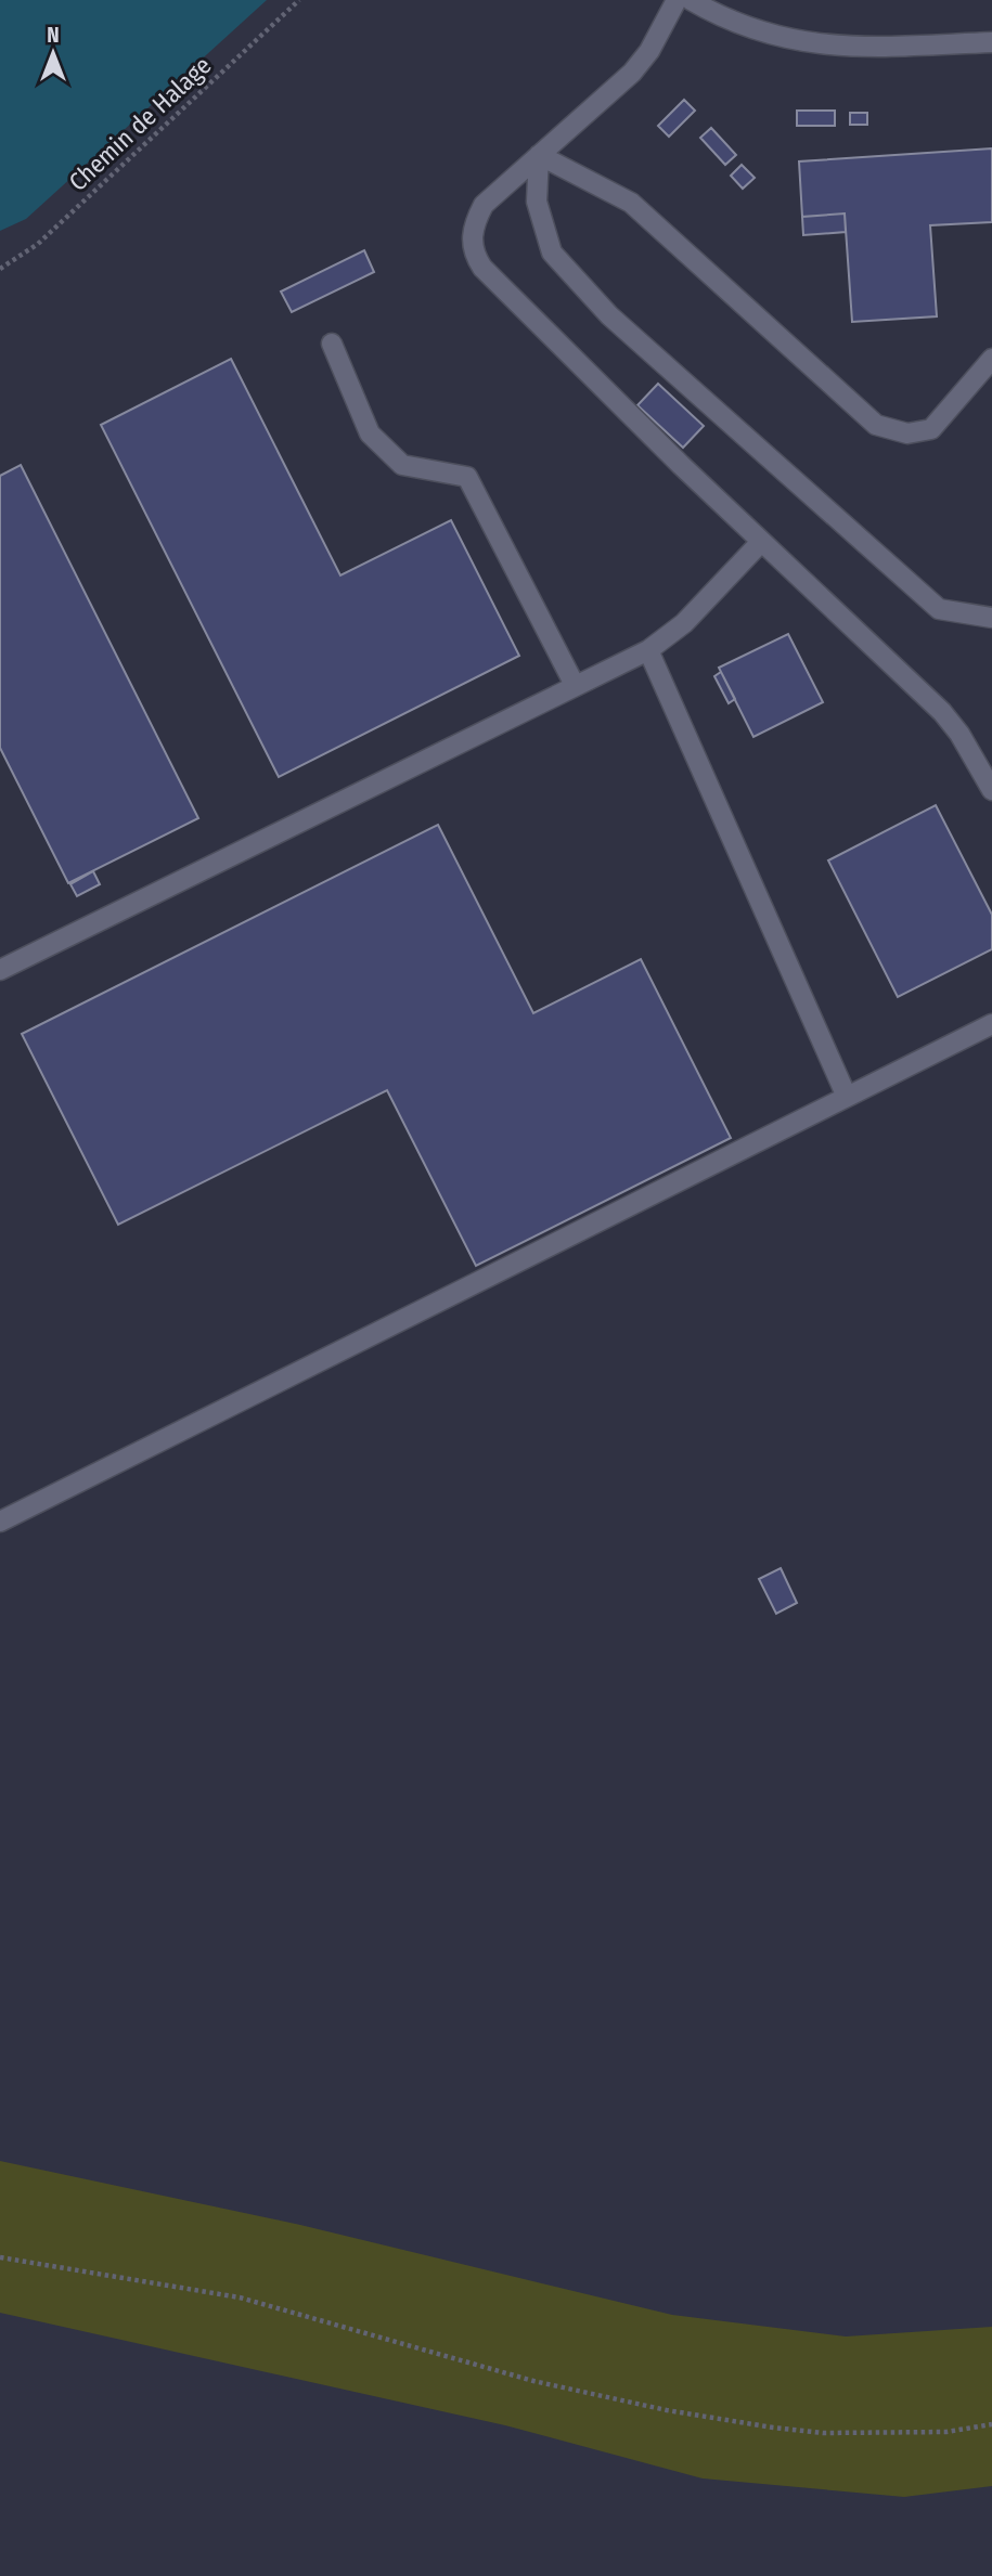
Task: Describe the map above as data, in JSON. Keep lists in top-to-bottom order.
{
  "streets": {
    "path": ["Chemin de Halage"]
  },
  "north": "top"
}
